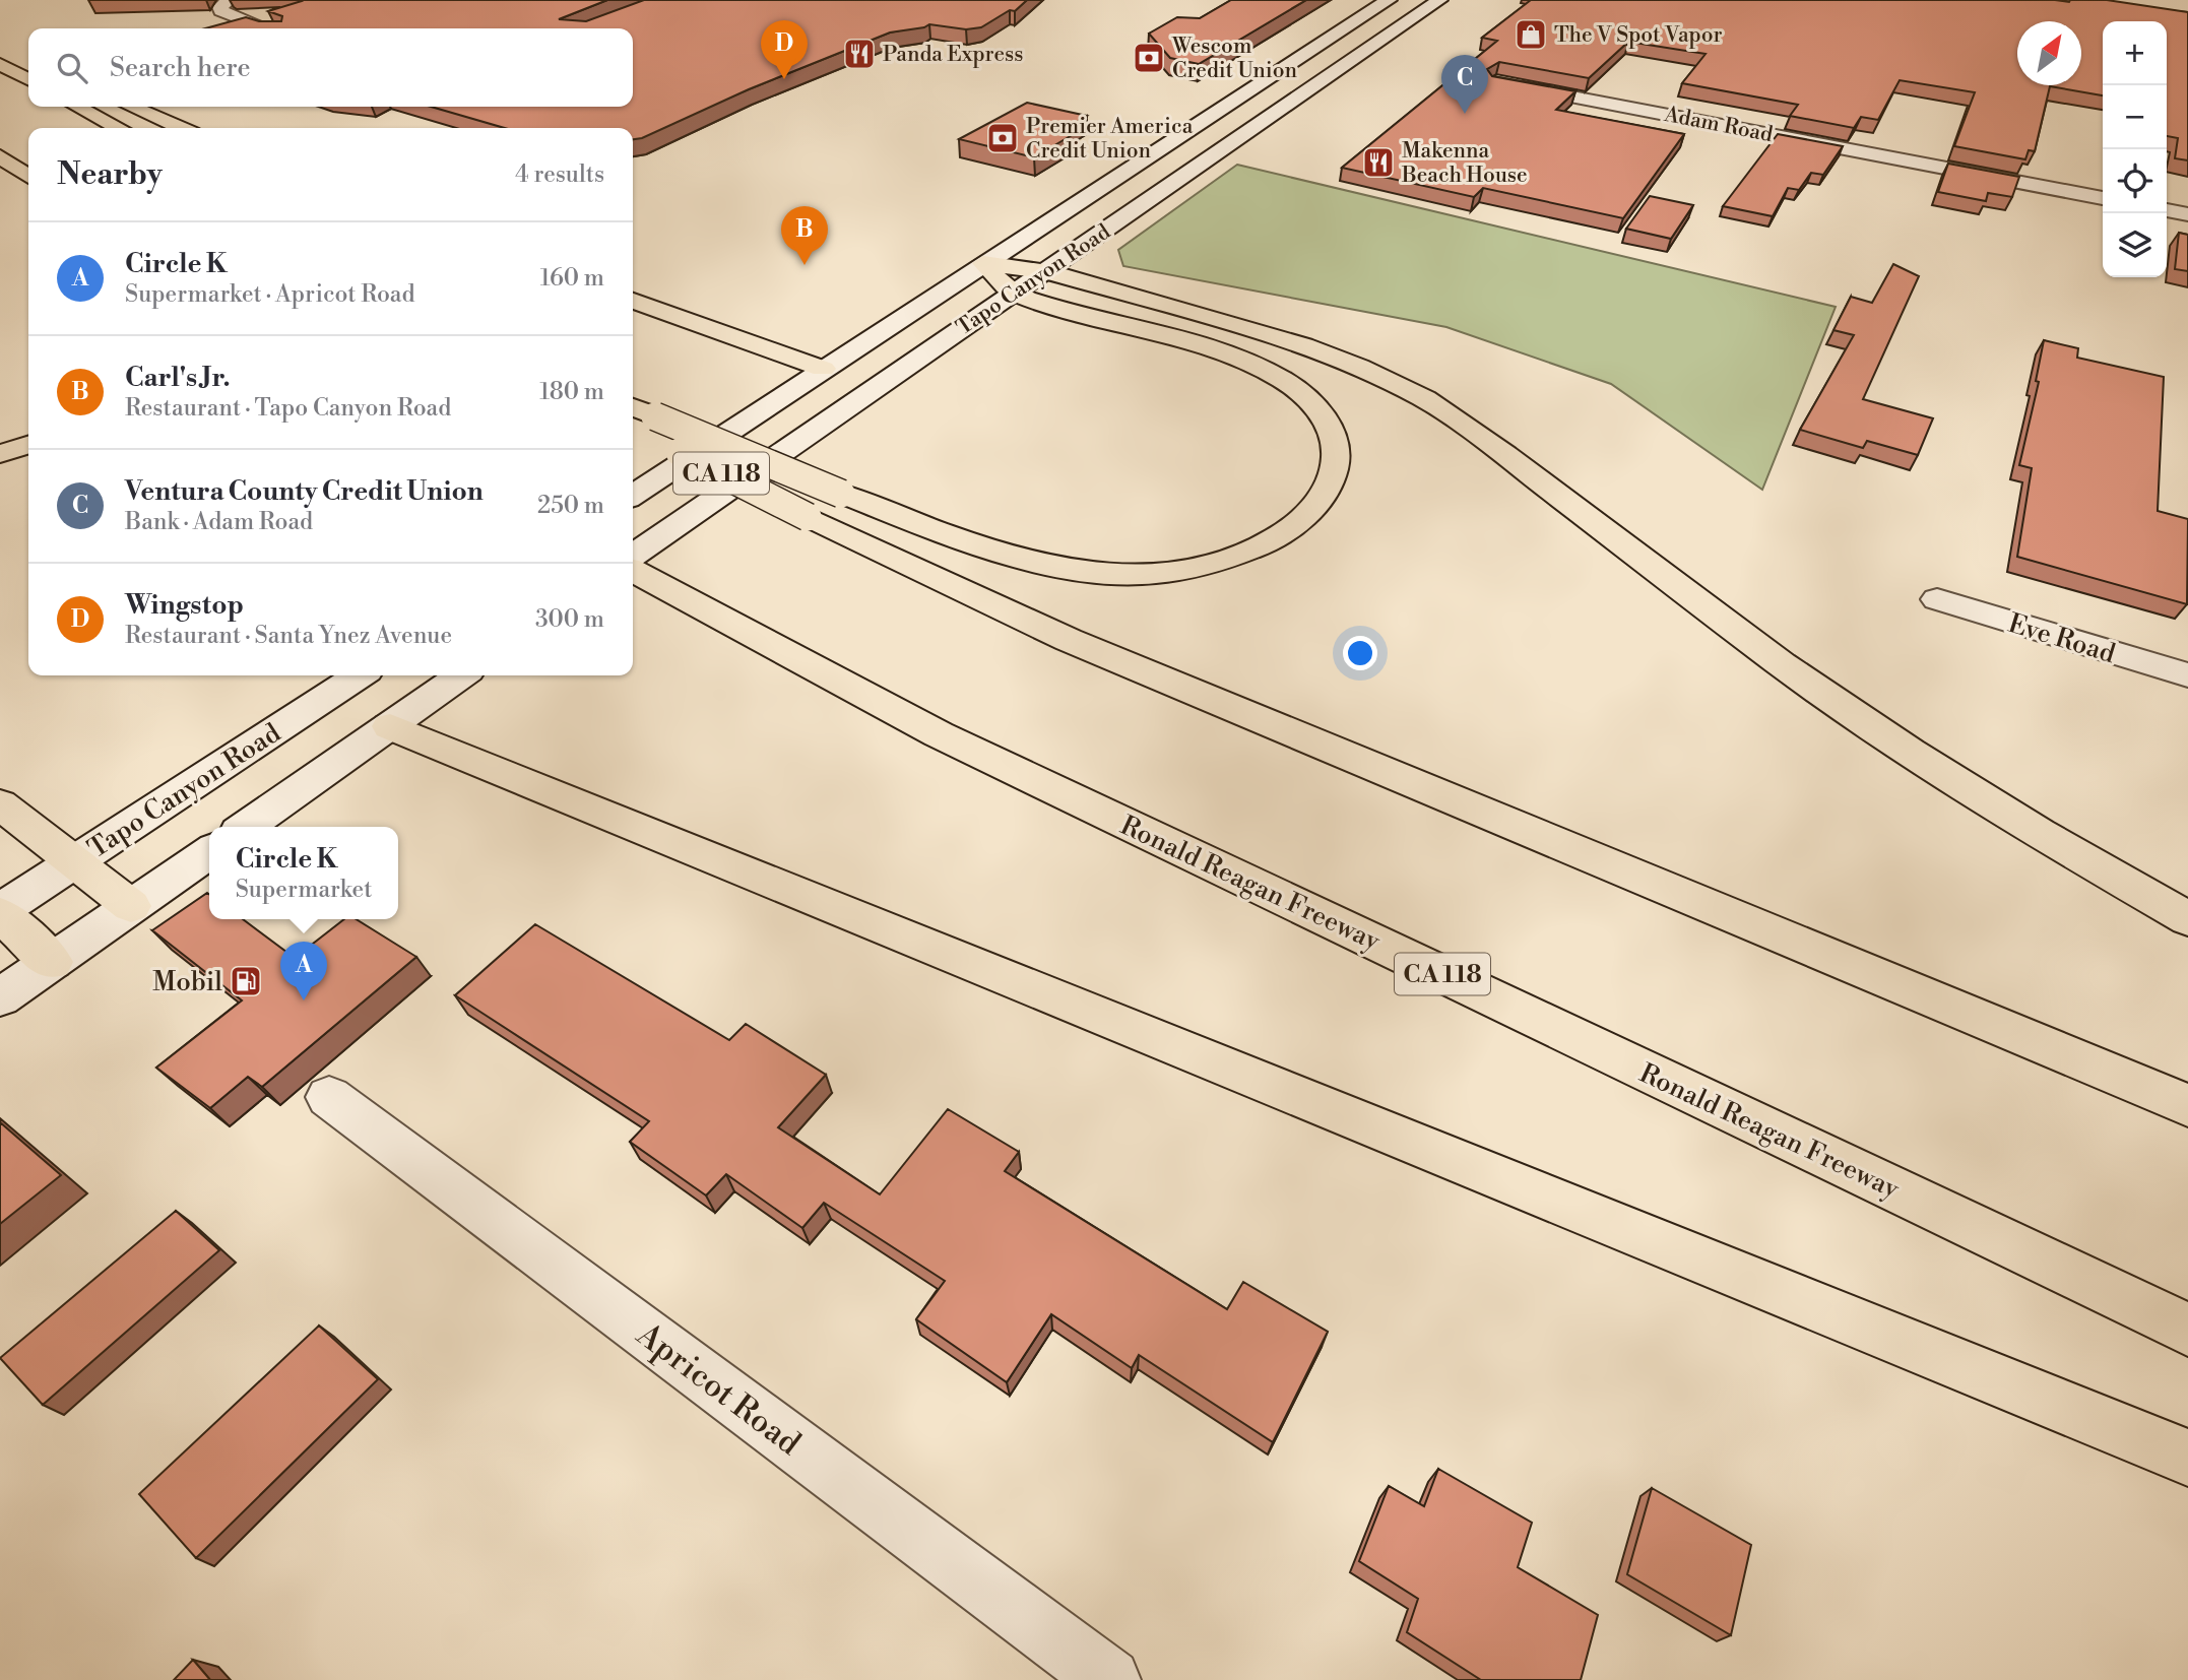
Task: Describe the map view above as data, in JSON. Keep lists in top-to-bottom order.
{
  "streets": {
    "highway": ["CA 118", "Ronald Reagan Freeway"],
    "main road": [
      "Adam Road",
      "Tapo Canyon Road",
      "Eve Road",
      "Apricot Road"
    ]
  },
  "places": {
    "shop": ["The V Spot Vapor"],
    "restaurant": ["Panda Express", "Makenna Beach House"],
    "bank": ["Wescom Credit Union", "Premier America Credit Union"],
    "fuel station": ["Mobil"]
  },
  "north": "top right",
  "page": {
    "pins": [
      "D",
      "C",
      "B",
      "A"
    ],
    "map_buttons": ["+", "−"],
    "search": "Search here",
    "heading": ["Nearby", "4 results"],
    "list": [
      {
        "mark": "A",
        "name": "Circle K",
        "note": "Supermarket · Apricot Road",
        "value": "160 m"
      },
      {
        "mark": "B",
        "name": "Carl's Jr.",
        "note": "Restaurant · Tapo Canyon Road",
        "value": "180 m"
      },
      {
        "mark": "C",
        "name": "Ventura County Credit Union",
        "note": "Bank · Adam Road",
        "value": "250 m"
      },
      {
        "mark": "D",
        "name": "Wingstop",
        "note": "Restaurant · Santa Ynez Avenue",
        "value": "300 m"
      }
    ],
    "popup": ["Circle K", "Supermarket"]
  }
}
